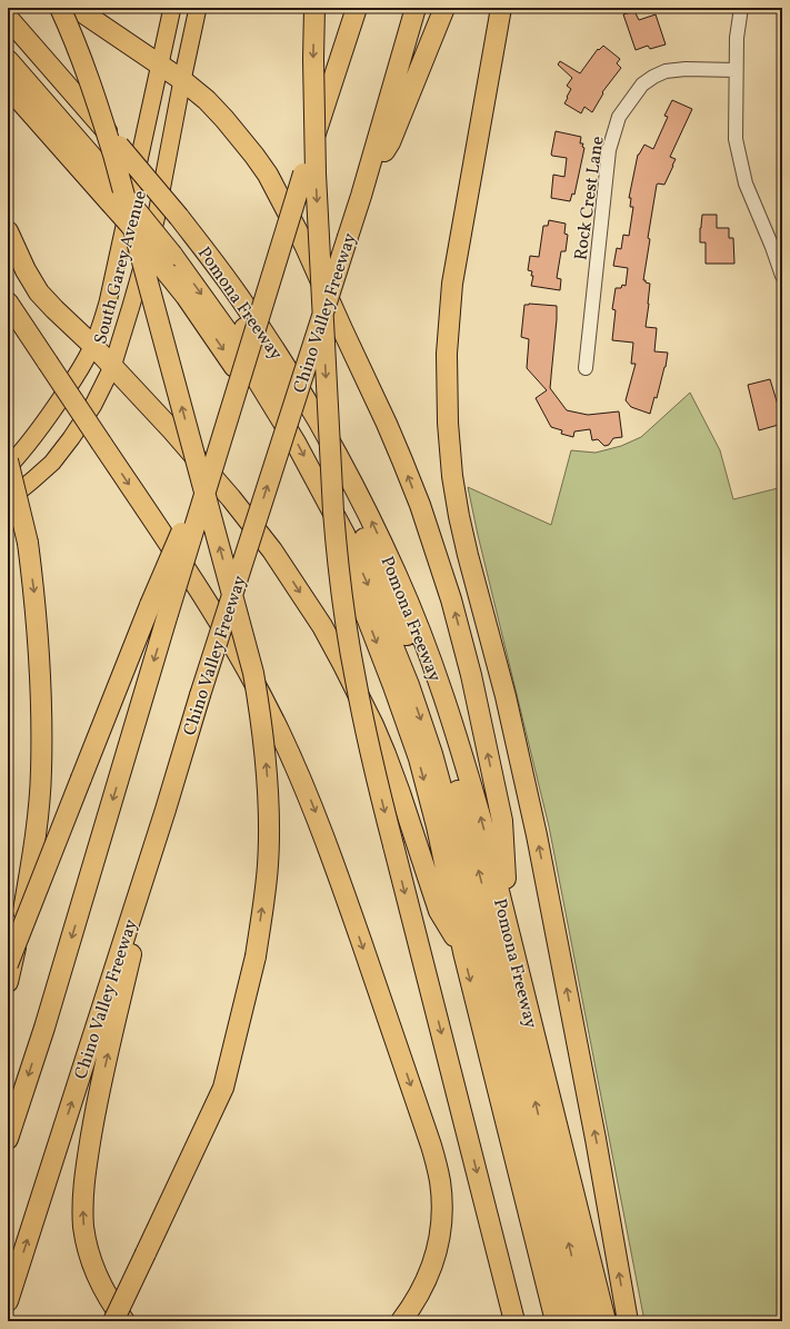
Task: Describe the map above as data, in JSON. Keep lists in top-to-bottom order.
{
  "streets": {
    "highway": ["Pomona Freeway", "Chino Valley Freeway"],
    "main road": ["South Garey Avenue"],
    "street": ["Rock Crest Lane"]
  }
}
